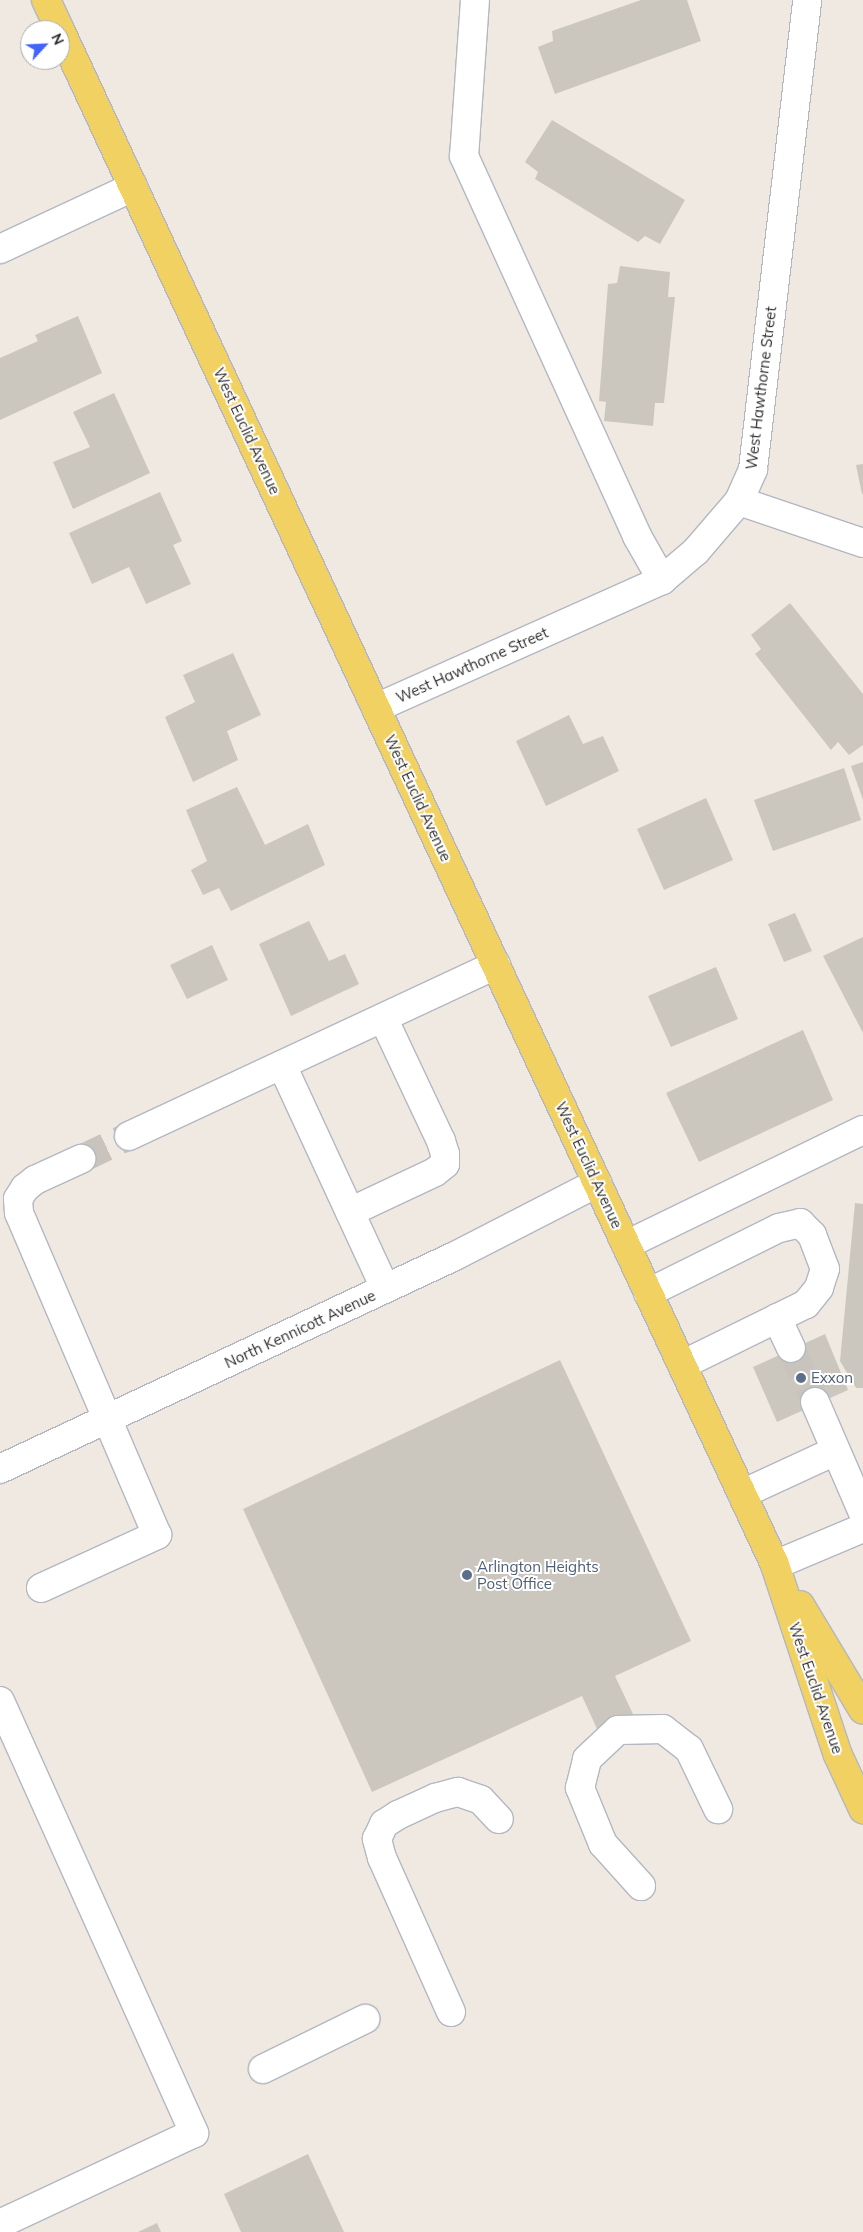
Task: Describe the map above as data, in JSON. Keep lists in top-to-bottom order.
{
  "streets": {
    "main road": ["West Euclid Avenue"],
    "street": ["West Hawthorne Street", "North Kennicott Avenue"]
  },
  "crossings": [
    ["West Hawthorne Street", "West Euclid Avenue"],
    ["West Euclid Avenue", "North Kennicott Avenue"]
  ],
  "places": ["Exxon", "Arlington Heights Post Office"],
  "north": "top right"
}
